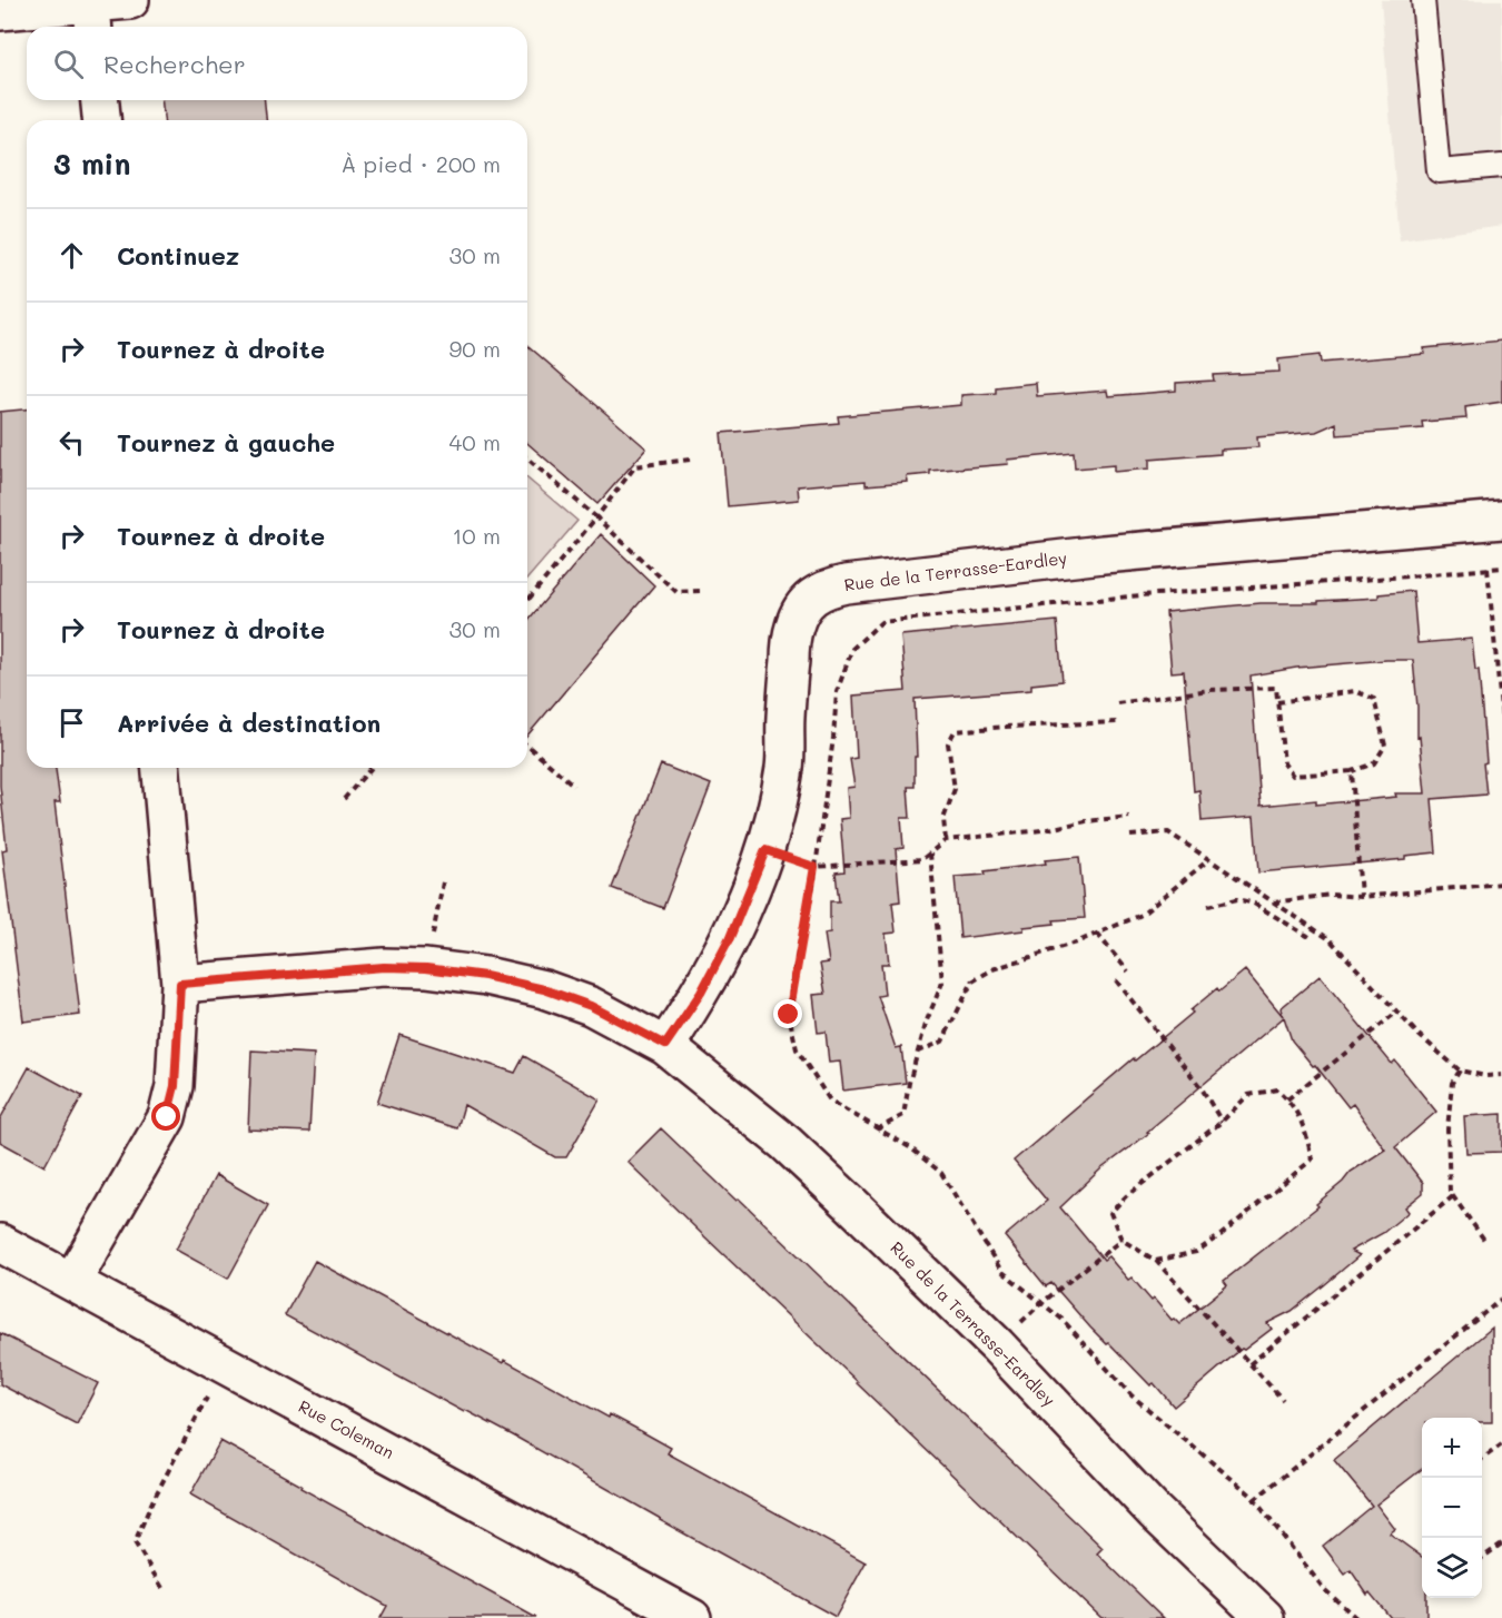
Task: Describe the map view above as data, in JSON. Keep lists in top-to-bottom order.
{
  "streets": {
    "street": ["Rue de la Terrasse-Eardley", "Rue Coleman"]
  },
  "page": {
    "search": "Rechercher",
    "heading": ["3 min", "À pied · 200 m"],
    "list": [
      ["Continuez", "30 m"],
      ["Tournez à droite", "90 m"],
      ["Tournez à gauche", "40 m"],
      ["Tournez à droite", "10 m"],
      ["Tournez à droite", "30 m"],
      "Arrivée à destination"
    ],
    "map_buttons": ["+", "−"]
  }
}
